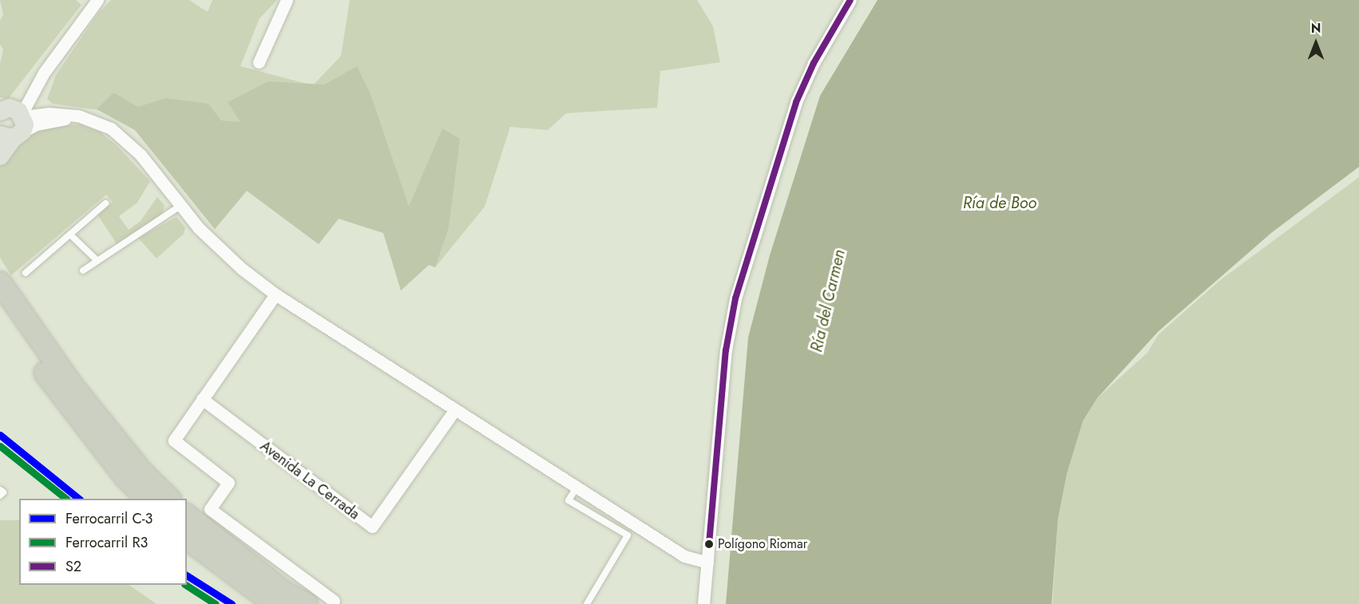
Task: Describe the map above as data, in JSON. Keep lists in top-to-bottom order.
{
  "streets": {
    "street": ["Avenida La Cerrada"]
  },
  "water": ["Ría de Boo", "Ría del Carmen"],
  "places": ["Polígono Riomar"],
  "lines": ["transit line S2", "rail line C-3", "rail line R3"],
  "legend": ["Ferrocarril C-3", "Ferrocarril R3", "S2"],
  "north": "top"
}
